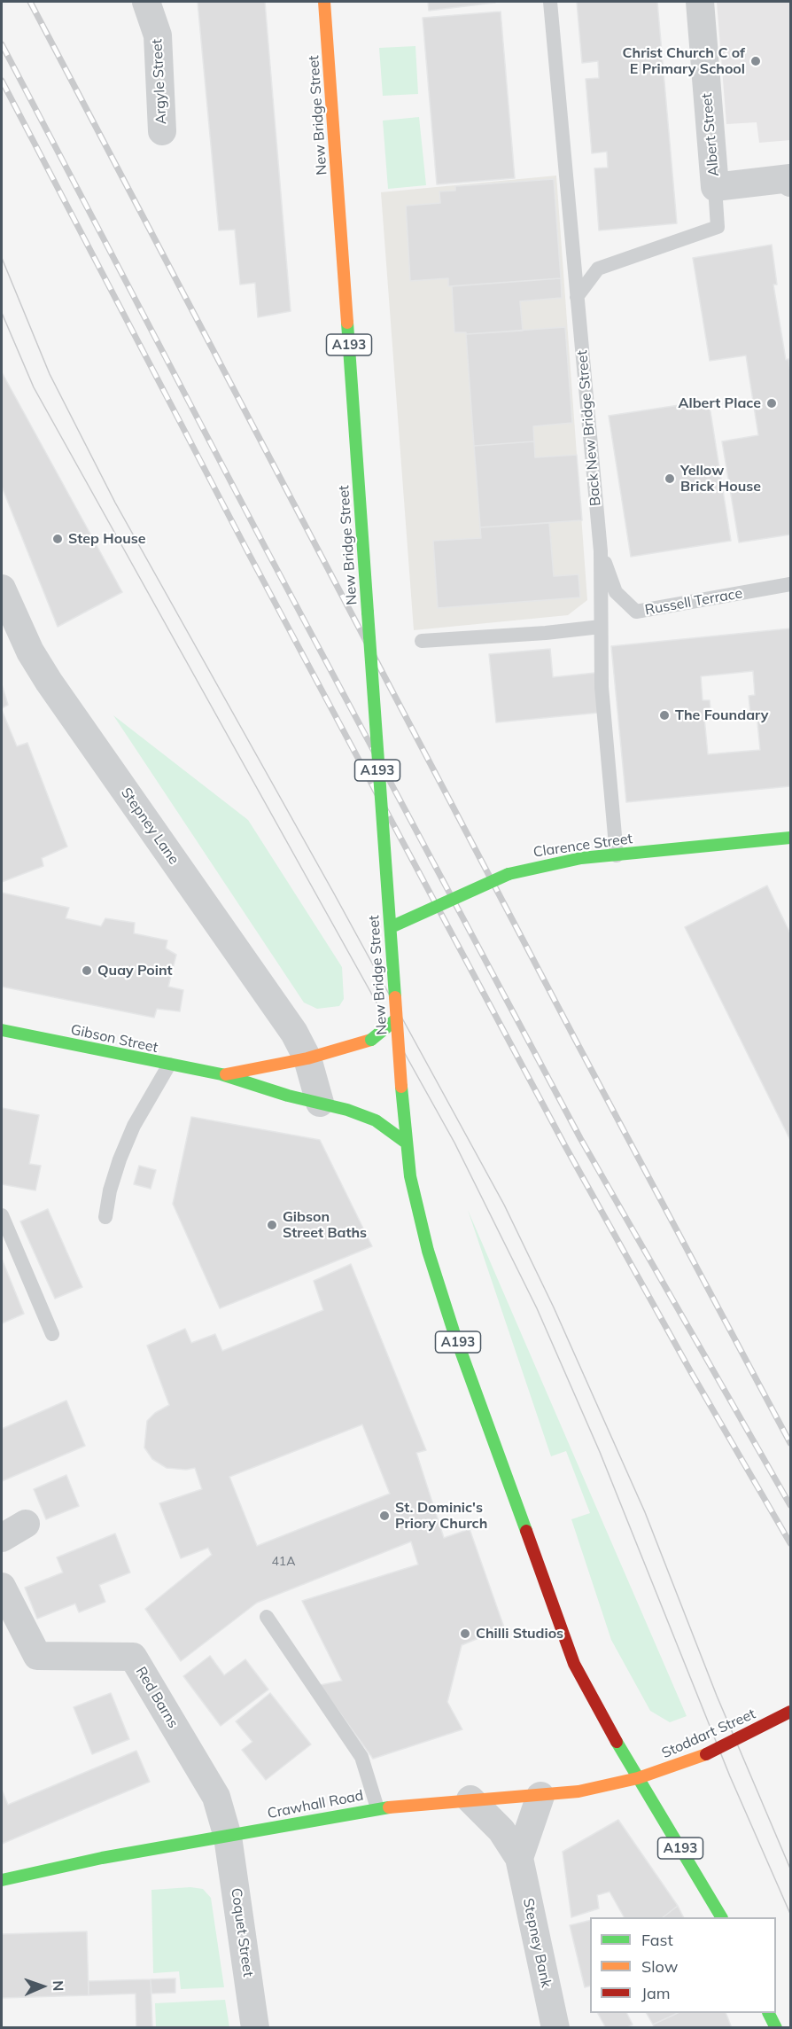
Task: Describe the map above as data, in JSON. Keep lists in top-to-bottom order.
{
  "streets": {
    "main road": [
      "New Bridge Street",
      "A193",
      "Clarence Street",
      "Gibson Street",
      "Stoddart Street",
      "Crawhall Road"
    ],
    "street": [
      "Argyle Street",
      "Albert Street",
      "Stepney Lane",
      "Red Barns",
      "Coquet Street",
      "Stepney Bank"
    ],
    "lane": ["Back New Bridge Street", "Russell Terrace"]
  },
  "crossings": [
    ["New Bridge Street", "A193"],
    ["New Bridge Street", "Clarence Street"],
    ["New Bridge Street", "Gibson Street"],
    ["A193", "Gibson Street"],
    ["A193", "Stoddart Street"],
    ["A193", "Crawhall Road"],
    ["Back New Bridge Street", "Russell Terrace"],
    ["Back New Bridge Street", "Clarence Street"],
    ["Stepney Lane", "Gibson Street"],
    ["Red Barns", "Crawhall Road"],
    ["Red Barns", "Coquet Street"],
    ["Stoddart Street", "Crawhall Road"],
    ["Crawhall Road", "Coquet Street"]
  ],
  "places": [
    "Christ Church C of E Primary School",
    "Albert Place",
    "Yellow Brick House",
    "Step House",
    "The Foundary",
    "Quay Point",
    "Gibson Street Baths",
    "St. Dominic's Priory Church",
    "Chilli Studios"
  ],
  "house_numbers": ["41A"],
  "legend": ["Fast", "Slow", "Jam"],
  "north": "right"
}
